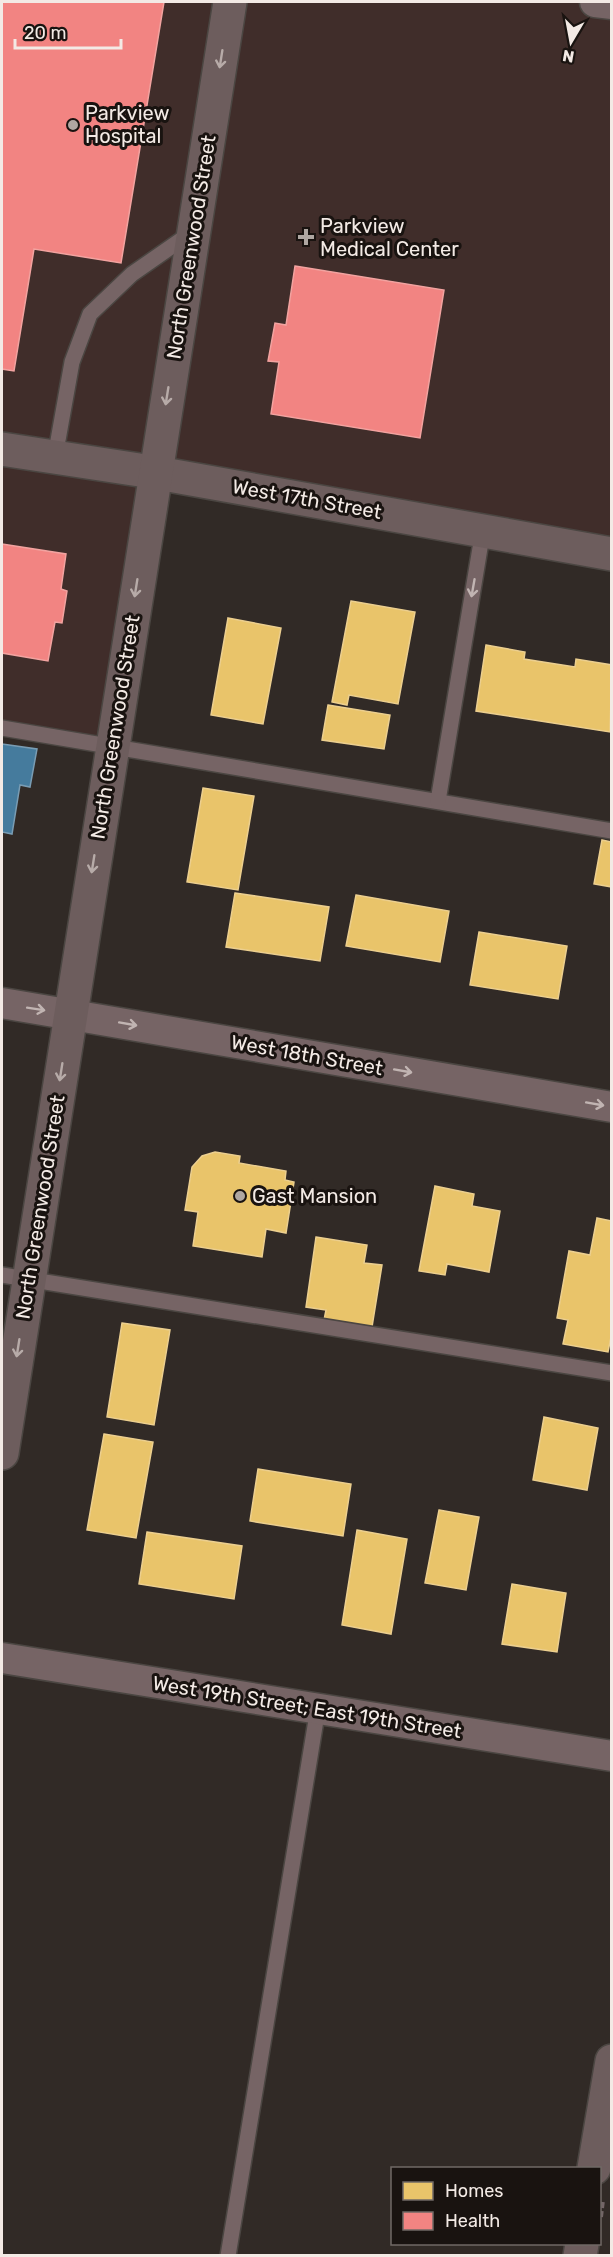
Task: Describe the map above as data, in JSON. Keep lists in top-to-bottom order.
{
  "streets": {
    "main road": ["North Greenwood Street", "West 17th Street"],
    "street": ["West 18th Street", "West 19th Street; East 19th Street"]
  },
  "crossings": [
    ["North Greenwood Street", "West 17th Street"],
    ["North Greenwood Street", "West 18th Street"]
  ],
  "one_way": ["North Greenwood Street", "West 18th Street"],
  "places": {
    "other": ["Parkview Hospital", "Gast Mansion"],
    "health": ["Parkview Medical Center"]
  },
  "legend": ["Homes", "Health"],
  "scale_bar": "20 m",
  "north": "bottom"
}
